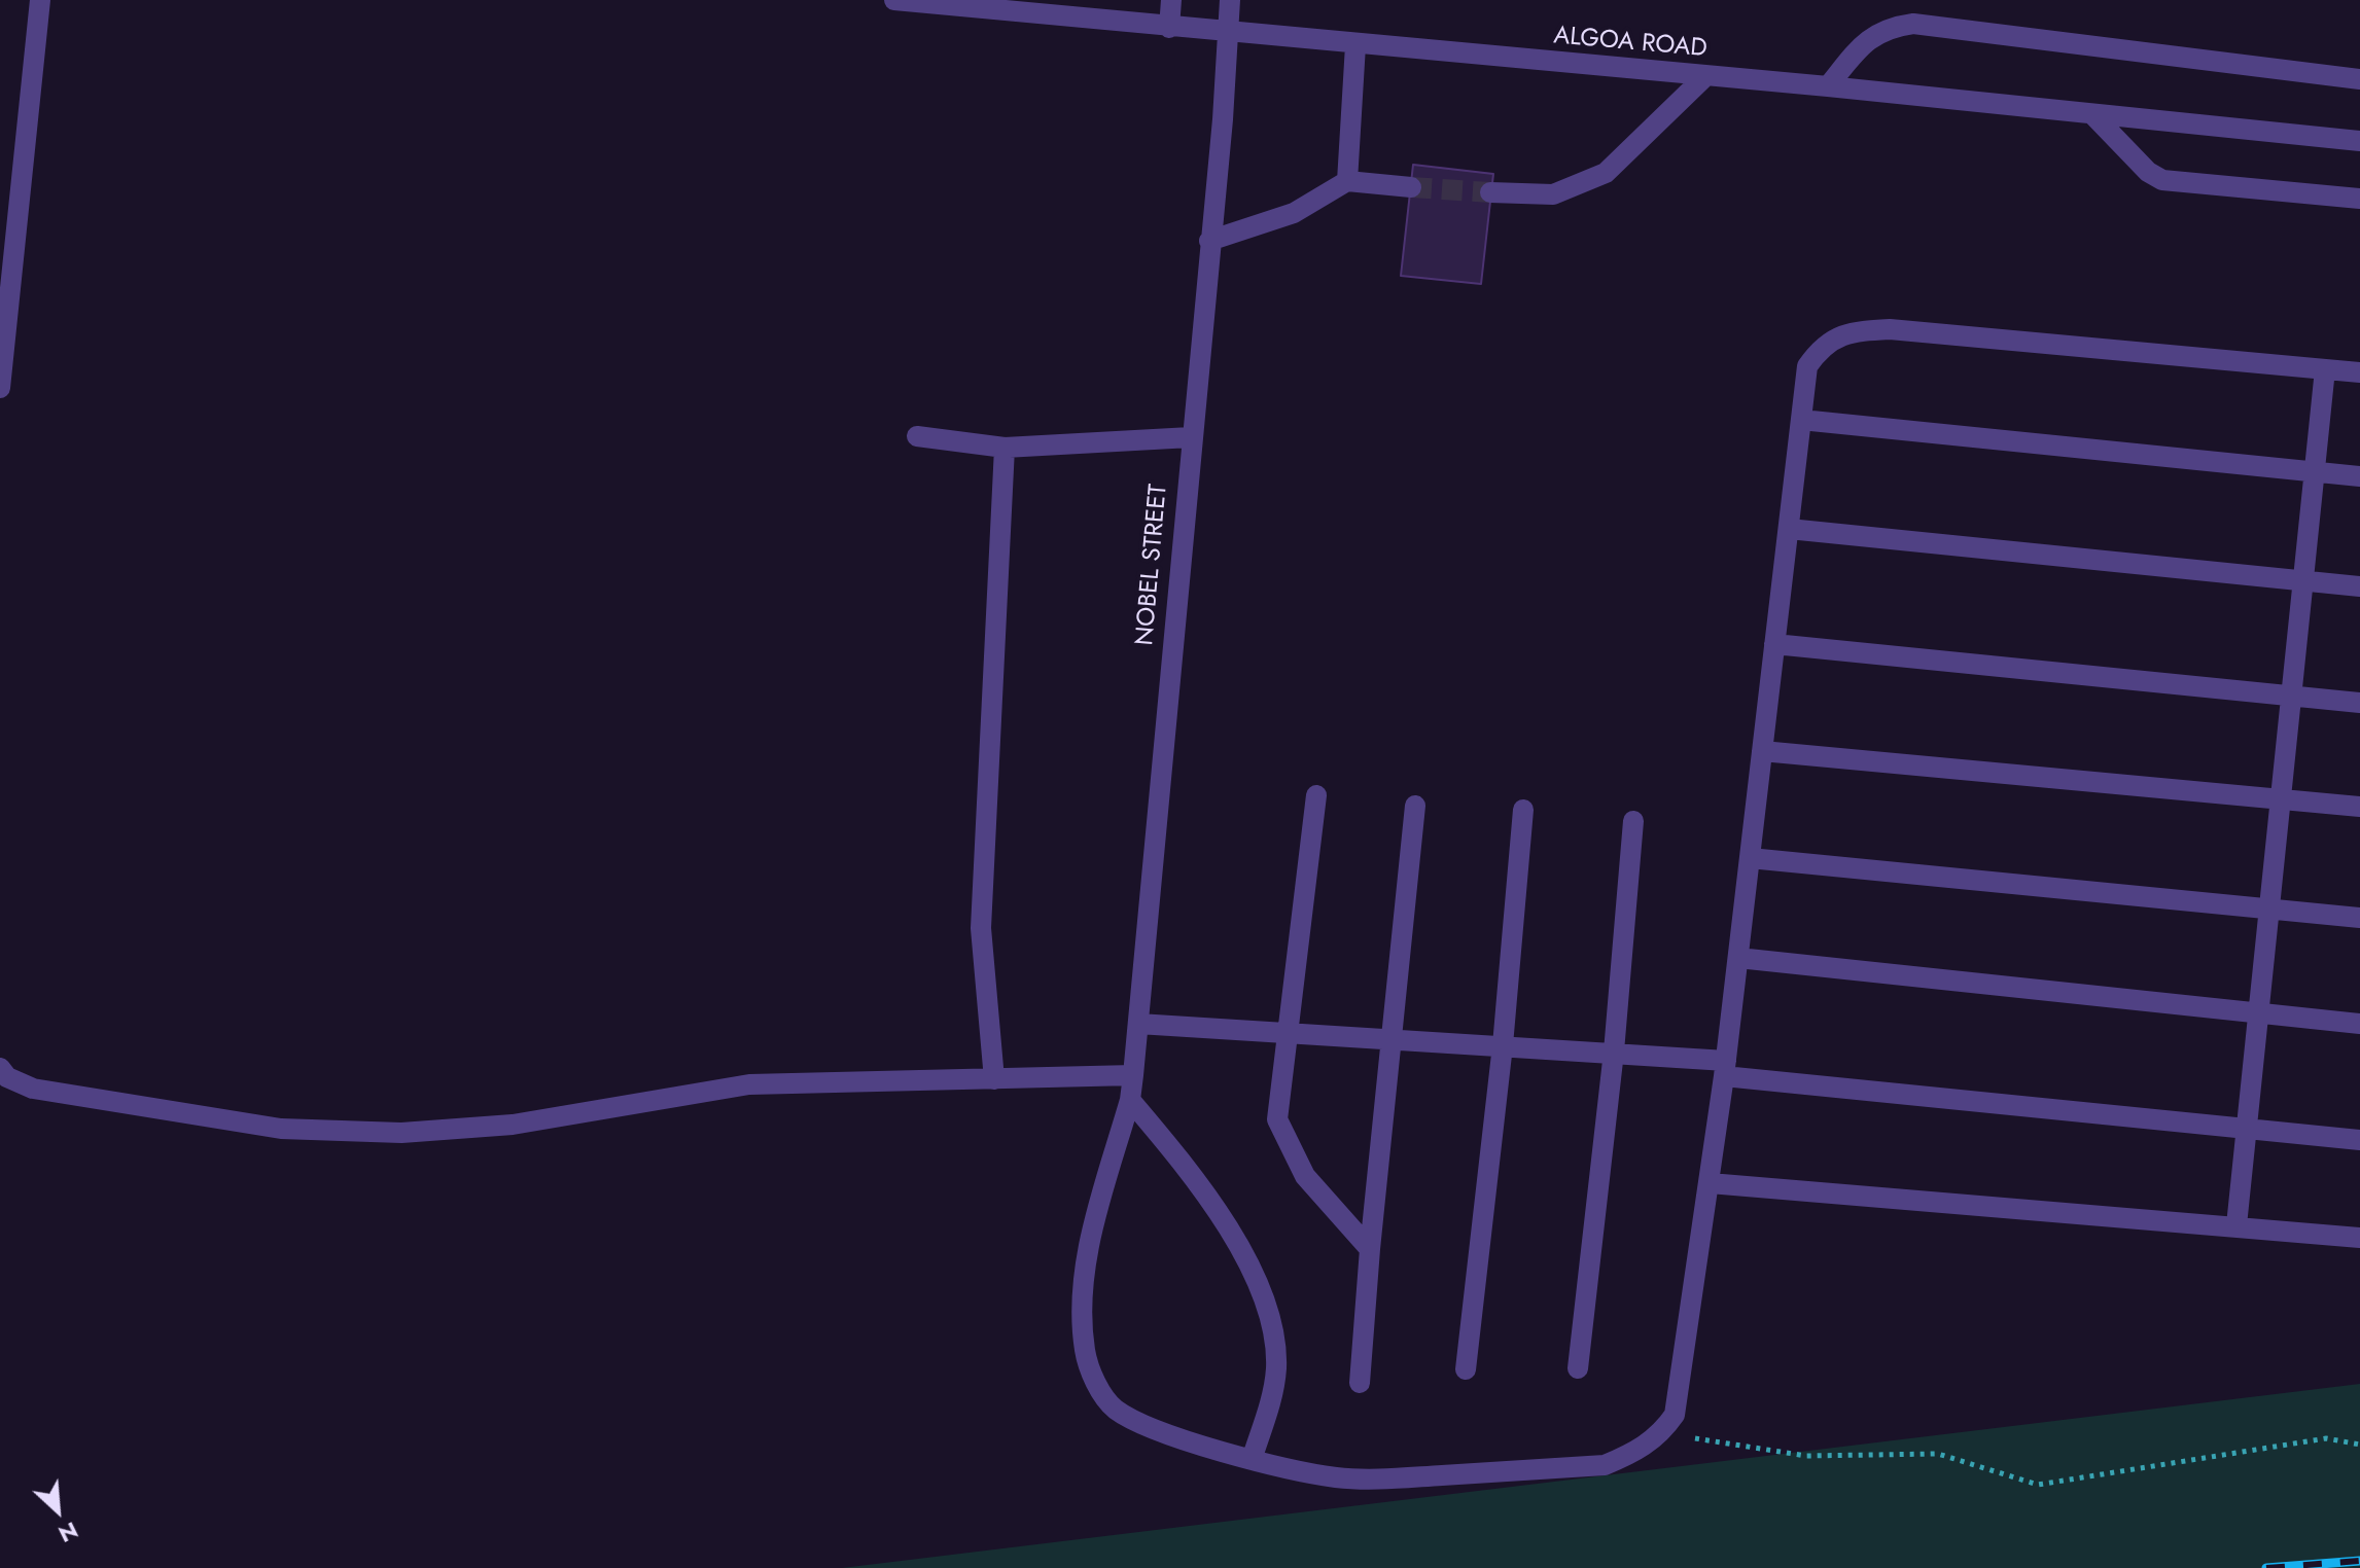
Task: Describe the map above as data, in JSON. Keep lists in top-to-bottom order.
{
  "streets": {
    "street": ["ALGOA ROAD", "NOBEL STREET"]
  },
  "crossings": [
    ["ALGOA ROAD", "NOBEL STREET"]
  ],
  "north": "bottom right"
}
